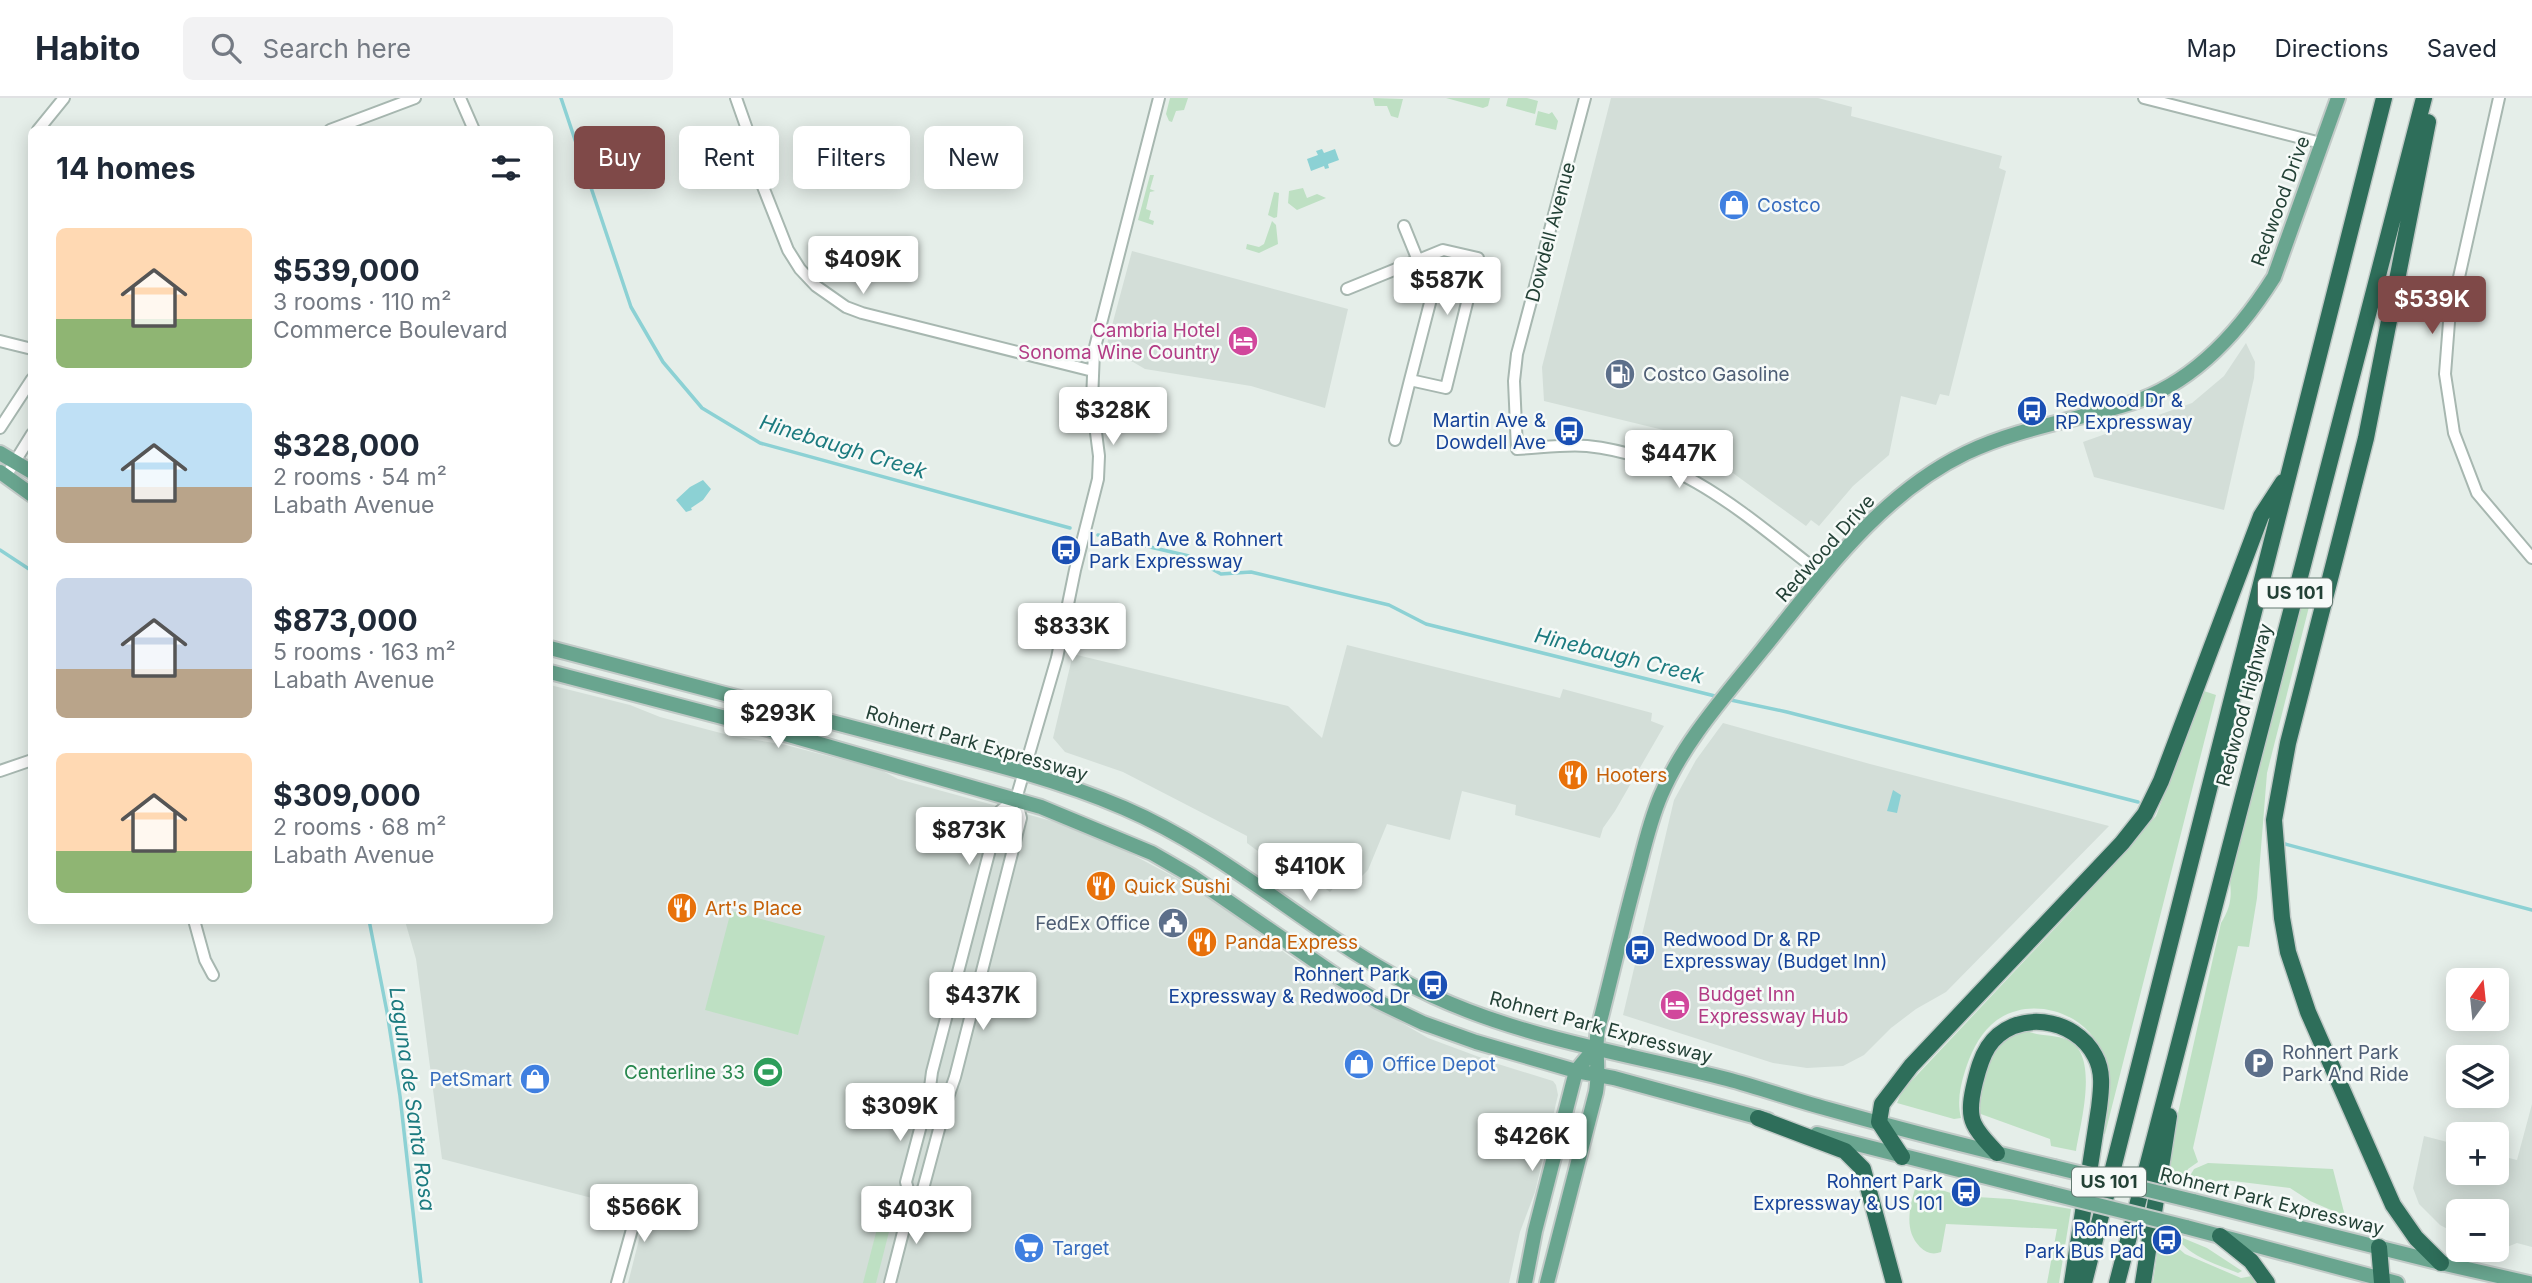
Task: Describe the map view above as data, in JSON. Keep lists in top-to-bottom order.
{
  "streets": {
    "highway": ["US 101", "Redwood Highway"],
    "main road": ["Redwood Drive", "Rohnert Park Expressway"],
    "street": ["Dowdell Avenue"]
  },
  "crossings": [
    ["Redwood Drive", "Dowdell Avenue"],
    ["Redwood Drive", "Rohnert Park Expressway"]
  ],
  "water": ["Hinebaugh Creek", "Laguna de Santa Rosa"],
  "places": {
    "shop": ["Costco", "Office Depot", "PetSmart"],
    "hotel": ["Cambria Hotel Sonoma Wine Country", "Budget Inn Expressway Hub"],
    "fuel station": ["Costco Gasoline"],
    "bus stop": [
      "Redwood Dr & RP Expressway",
      "Martin Ave & Dowdell Ave",
      "LaBath Ave & Rohnert Park Expressway",
      "Redwood Dr & RP Expressway (Budget Inn)",
      "Rohnert Park Expressway & Redwood Dr",
      "Rohnert Park Expressway & US 101",
      "Rohnert Park Bus Pad"
    ],
    "restaurant": [
      "Hooters",
      "Quick Sushi",
      "Art's Place",
      "Panda Express"
    ],
    "public building": ["FedEx Office"],
    "parking": ["Rohnert Park Park And Ride"],
    "sports": ["Centerline 33"],
    "supermarket": ["Target"]
  },
  "north": "top",
  "page": {
    "header": "Habito",
    "search": "Search here",
    "nav": ["Map", "Directions", "Saved"],
    "chip": [
      "Buy",
      "Rent",
      "Filters",
      "New"
    ],
    "heading": "14 homes",
    "list": [
      {
        "name": "$539,000",
        "note": "3 rooms · 110 m² · Commerce Boulevard"
      },
      {
        "name": "$328,000",
        "note": "2 rooms · 54 m² · Labath Avenue"
      },
      {
        "name": "$873,000",
        "note": "5 rooms · 163 m² · Labath Avenue"
      },
      {
        "name": "$309,000",
        "note": "2 rooms · 68 m² · Labath Avenue"
      }
    ],
    "price": [
      "$409K",
      "$587K",
      "$539K",
      "$328K",
      "$447K",
      "$833K",
      "$293K",
      "$873K",
      "$410K",
      "$437K",
      "$309K",
      "$426K",
      "$566K",
      "$403K"
    ],
    "map_buttons": ["+", "−"]
  }
}
